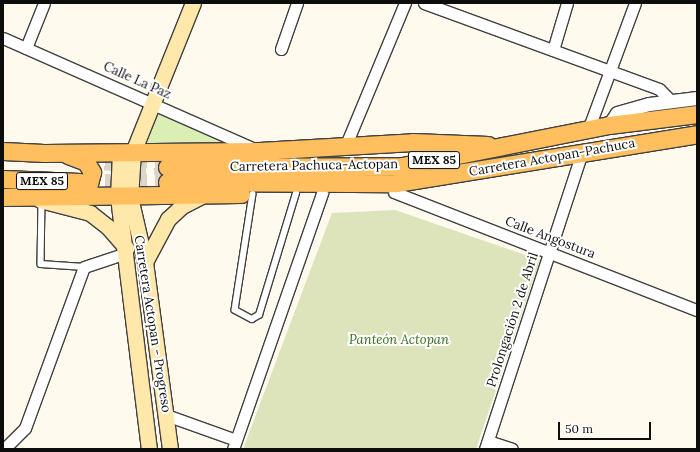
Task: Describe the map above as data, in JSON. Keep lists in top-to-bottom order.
{
  "streets": {
    "main road": [
      "Carretera Actopan-Pachuca",
      "MEX 85",
      "Carretera Pachuca-Actopan",
      "Carretera Actopan - Progreso"
    ],
    "street": ["Calle La Paz", "Calle Angostura", "Prolongación 2 de Abril"]
  },
  "crossings": [
    ["Calle La Paz", "Carretera Actopan - Progreso"],
    ["Carretera Actopan-Pachuca", "Carretera Pachuca-Actopan"],
    ["Carretera Actopan-Pachuca", "Prolongación 2 de Abril"],
    ["Calle Angostura", "Prolongación 2 de Abril"]
  ],
  "parks": ["Panteón Actopan"],
  "scale_bar": "50 m"
}
